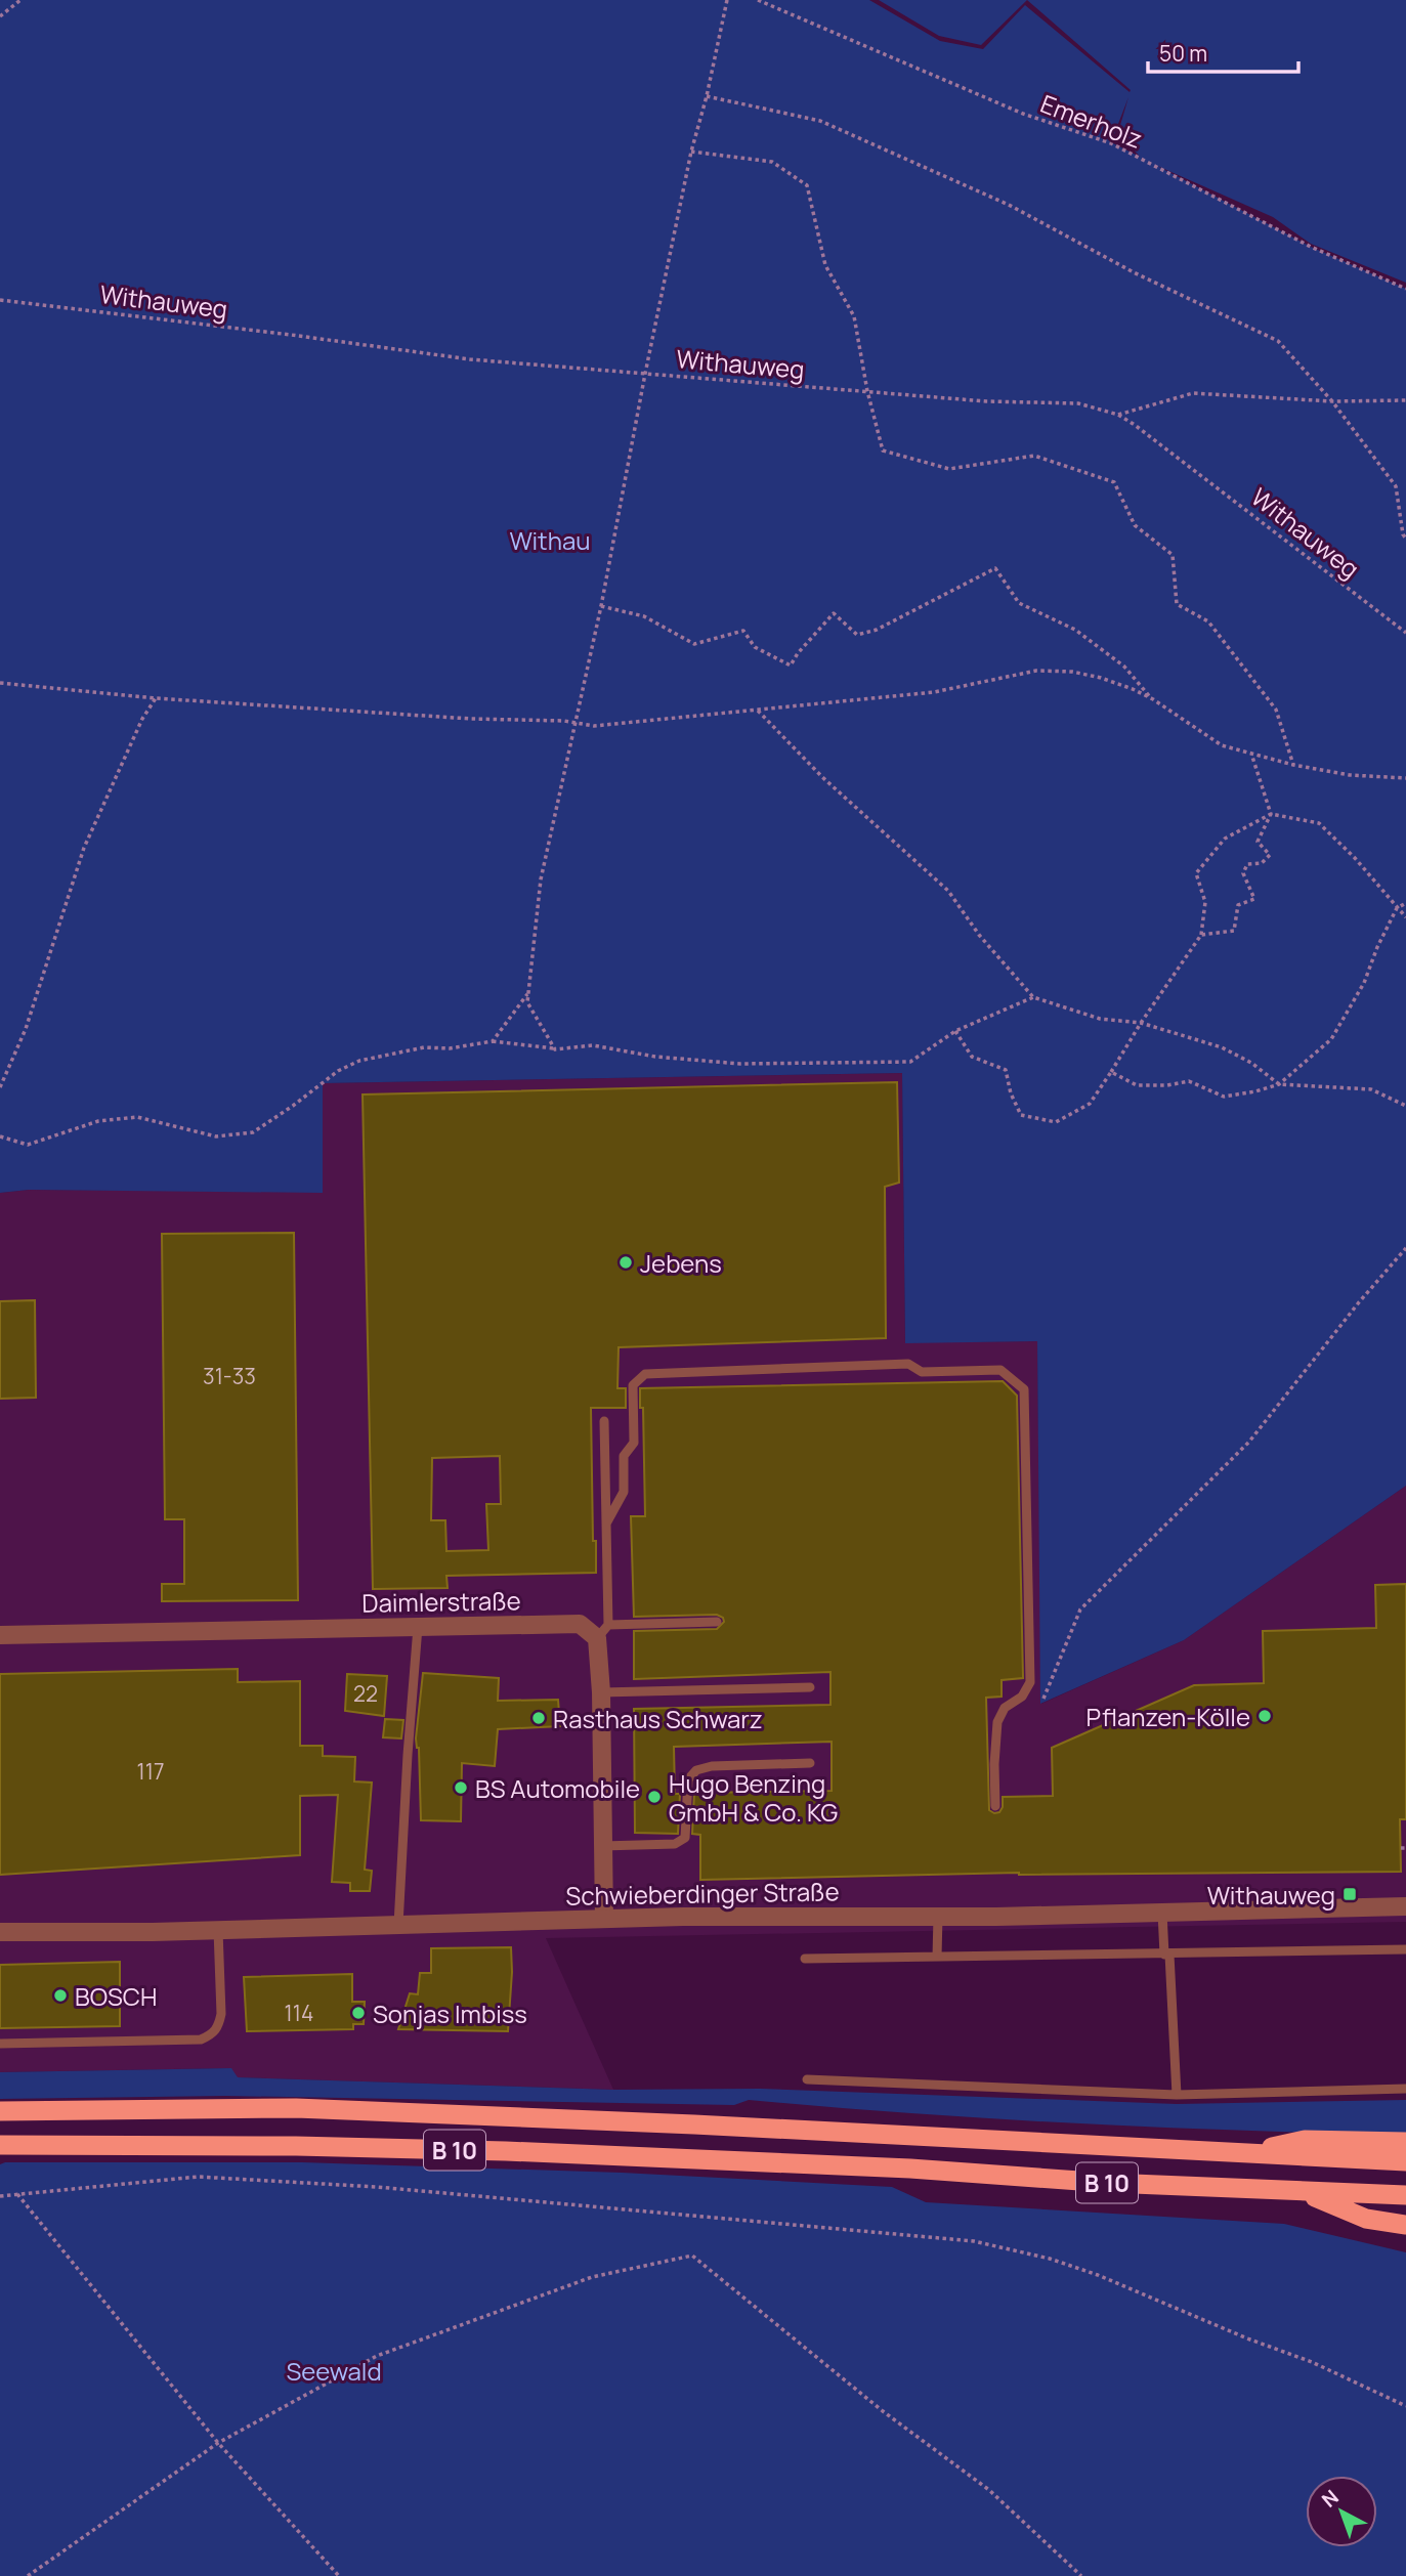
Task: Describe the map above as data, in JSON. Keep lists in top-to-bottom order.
{
  "streets": {
    "highway": ["B 10"],
    "street": ["Daimlerstraße", "Schwieberdinger Straße"],
    "path": ["Emerholz", "Withauweg"]
  },
  "parks": ["Withau", "Seewald"],
  "places": {
    "other": [
      "Jebens",
      "Pflanzen-Kölle",
      "Rasthaus Schwarz",
      "BS Automobile",
      "Hugo Benzing GmbH & Co. KG",
      "BOSCH",
      "Sonjas Imbiss"
    ],
    "transit": ["Withauweg"]
  },
  "house_numbers": [
    "31-33",
    "22",
    "117",
    "114"
  ],
  "scale_bar": "50 m",
  "north": "top left"
}
